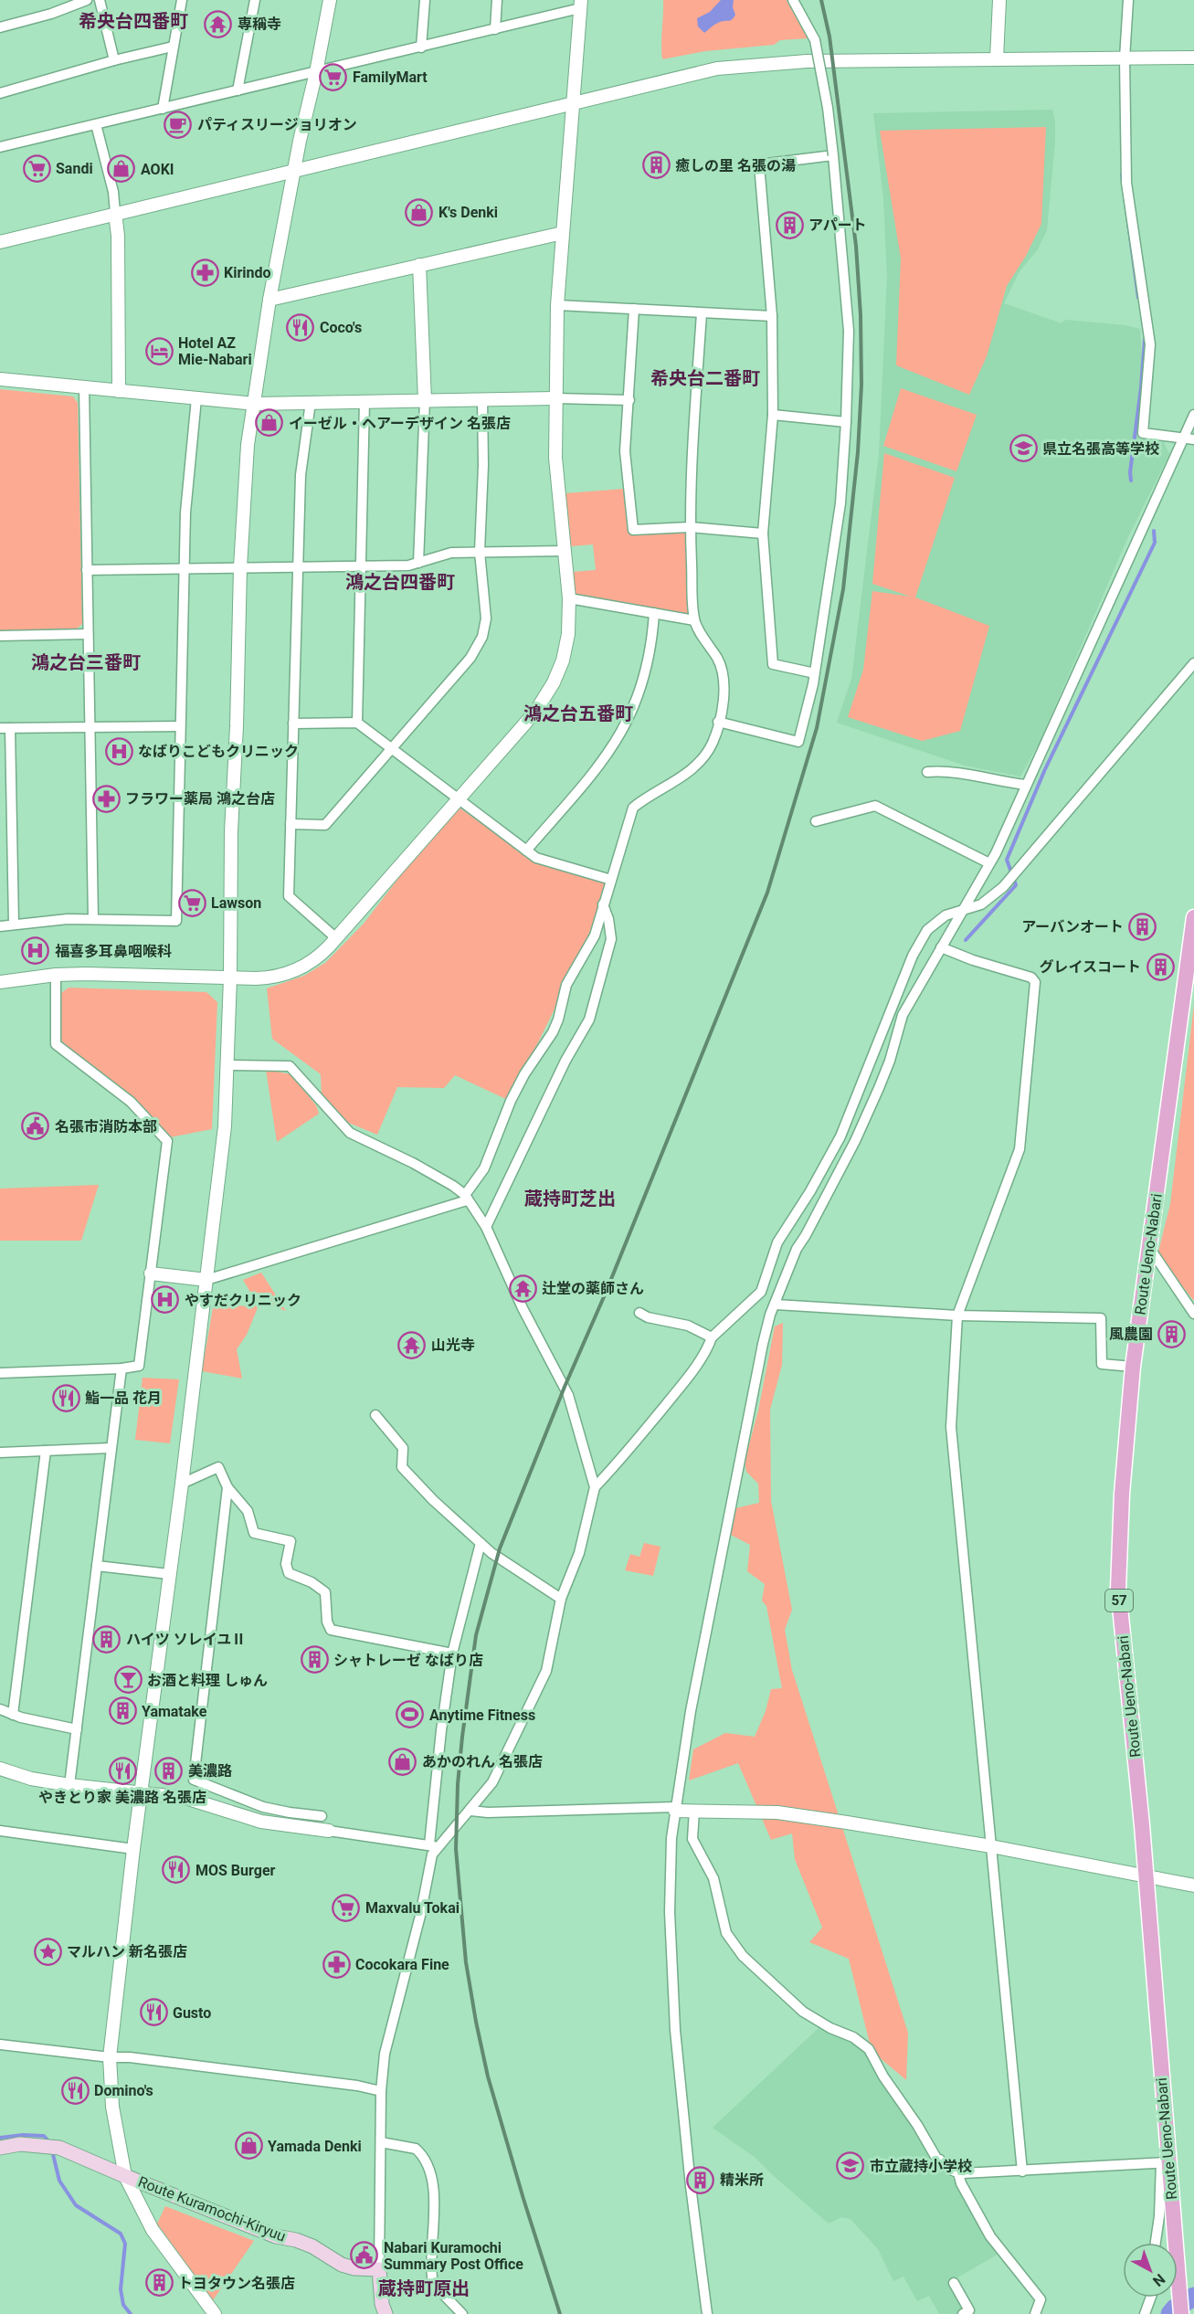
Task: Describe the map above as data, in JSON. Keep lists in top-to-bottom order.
{
  "streets": {
    "main road": ["Route Ueno-Nabari", "57", "Route Kuramochi-Kiryuu"]
  },
  "districts": [
    "希央台四番町",
    "希央台二番町",
    "鴻之台四番町",
    "鴻之台三番町",
    "鴻之台五番町",
    "蔵持町芝出",
    "蔵持町原出"
  ],
  "places": {
    "temple": ["専稱寺", "辻堂の薬師さん", "山光寺"],
    "supermarket": [
      "FamilyMart",
      "Sandi",
      "Lawson",
      "Maxvalu Tokai"
    ],
    "cafe": ["パティスリージョリオン"],
    "building": [
      "癒しの里 名張の湯",
      "アパート",
      "アーバンオート",
      "グレイスコート",
      "風農園",
      "ハイツ ソレイユⅡ",
      "シャトレーゼ なばり店",
      "Yamatake",
      "美濃路",
      "精米所",
      "トヨタウン名張店"
    ],
    "shop": [
      "AOKI",
      "K's Denki",
      "イーゼル・ヘアーデザイン 名張店",
      "あかのれん 名張店",
      "Yamada Denki"
    ],
    "pharmacy": ["Kirindo", "フラワー薬局 鴻之台店", "Cocokara Fine"],
    "restaurant": [
      "Coco's",
      "鮨一品 花月",
      "やきとり家 美濃路 名張店",
      "MOS Burger",
      "Gusto",
      "Domino's"
    ],
    "hotel": ["Hotel AZ Mie-Nabari"],
    "school or university": ["県立名張高等学校", "市立蔵持小学校"],
    "hospital": ["なばりこどもクリニック", "福喜多耳鼻咽喉科", "やすだクリニック"],
    "public building": ["名張市消防本部", "Nabari Kuramochi Summary Post Office"],
    "bar": ["お酒と料理 しゅん"],
    "sports": ["Anytime Fitness"],
    "place": ["マルハン 新名張店"]
  },
  "north": "bottom right"
}
